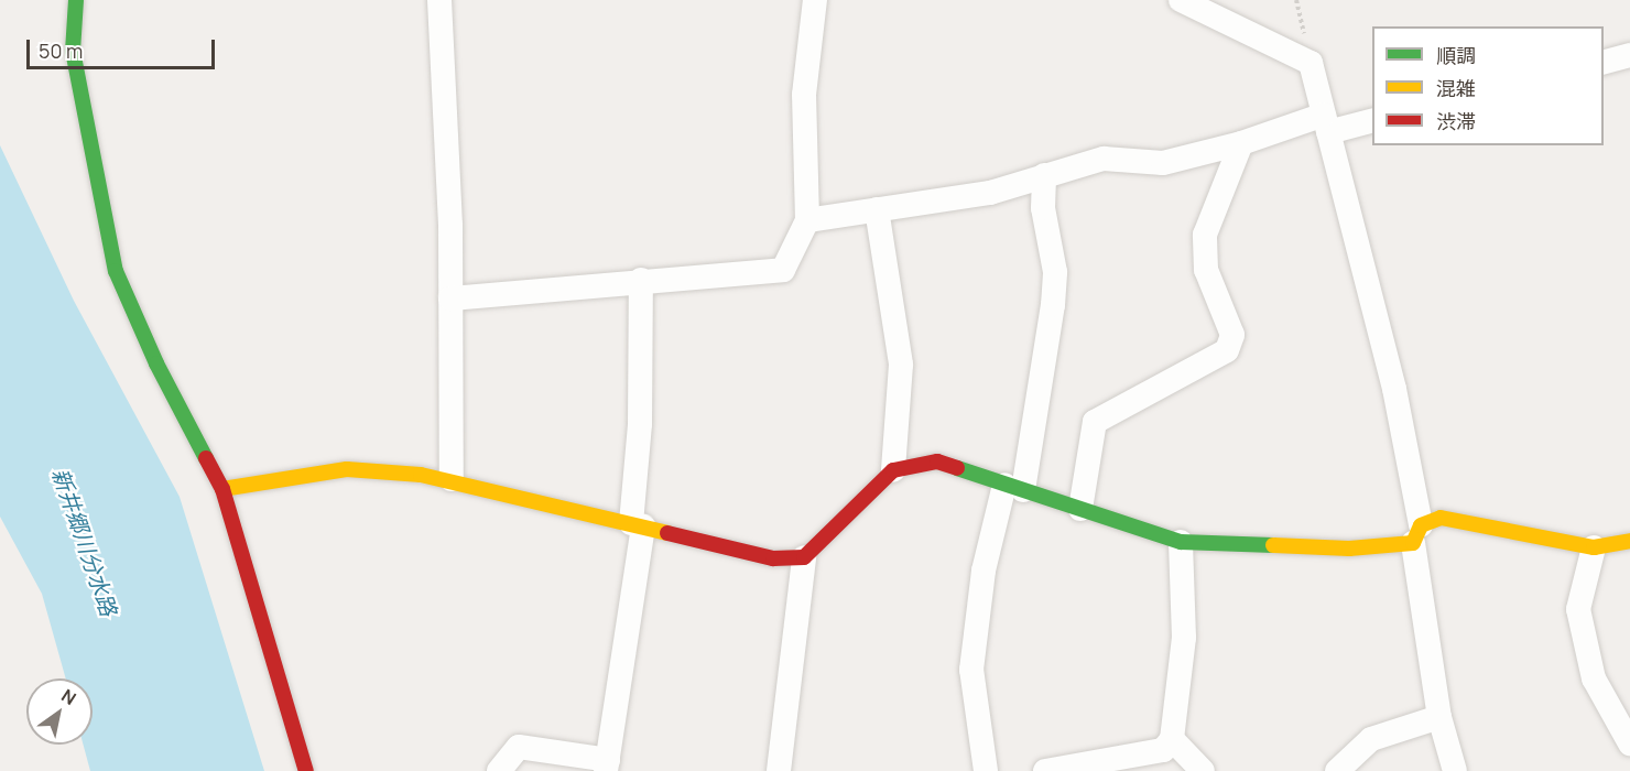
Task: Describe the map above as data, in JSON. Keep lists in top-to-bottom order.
{
  "water": ["新井郷川分水路"],
  "legend": ["順調", "混雑", "渋滞"],
  "scale_bar": "50 m",
  "north": "top right"
}
